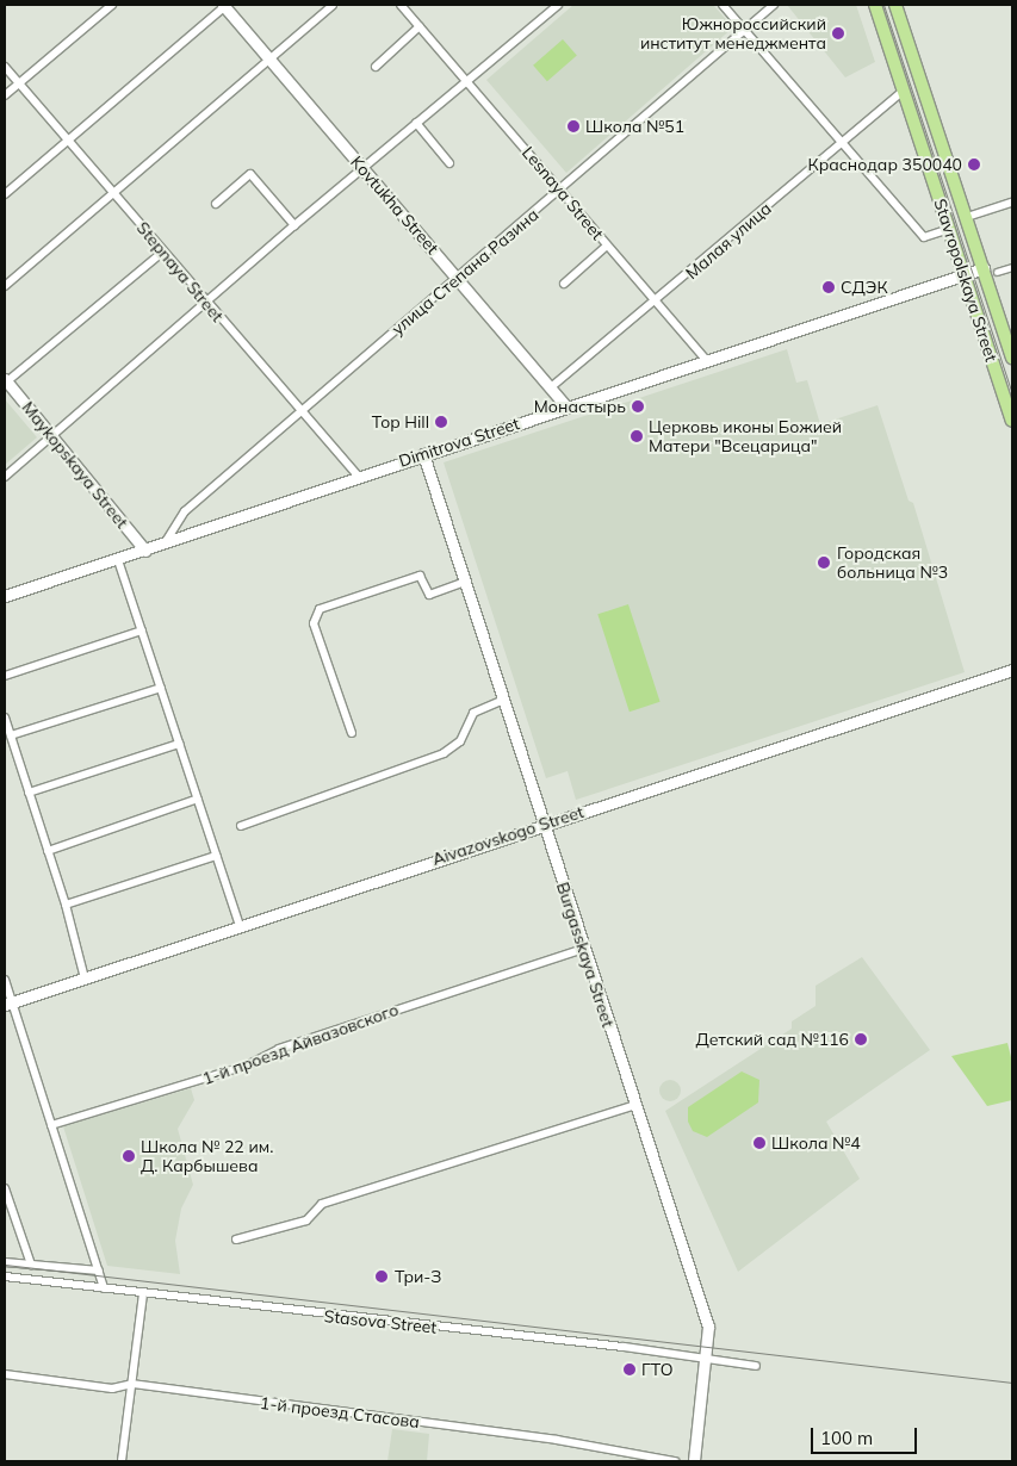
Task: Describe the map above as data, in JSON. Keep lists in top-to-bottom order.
{
  "streets": {
    "main road": ["Stavropolskaya Street"],
    "street": [
      "Lesnaya Street",
      "Kovtukha Street",
      "Малая улица",
      "Stepnaya Street",
      "улица Степана Разина",
      "Dimitrova Street",
      "Maykopskaya Street",
      "Aivazovskogo Street",
      "Burgasskaya Street",
      "1-й проезд Айвазовского",
      "Stasova Street",
      "1-й проезд Стасова"
    ]
  },
  "crossings": [
    ["Lesnaya Street", "Малая улица"],
    ["Lesnaya Street", "улица Степана Разина"],
    ["Lesnaya Street", "Dimitrova Street"],
    ["Kovtukha Street", "Малая улица"],
    ["Kovtukha Street", "улица Степана Разина"],
    ["Kovtukha Street", "Dimitrova Street"],
    ["Малая улица", "Stavropolskaya Street"],
    ["Stepnaya Street", "улица Степана Разина"],
    ["Stepnaya Street", "Dimitrova Street"],
    ["улица Степана Разина", "Dimitrova Street"],
    ["Stavropolskaya Street", "Dimitrova Street"],
    ["Dimitrova Street", "Maykopskaya Street"],
    ["Dimitrova Street", "Burgasskaya Street"],
    ["Aivazovskogo Street", "Burgasskaya Street"],
    ["Burgasskaya Street", "1-й проезд Айвазовского"],
    ["Burgasskaya Street", "Stasova Street"]
  ],
  "places": [
    "Южнороссийский институт менеджмента",
    "Школа №51",
    "Краснодар 350040",
    "СДЭК",
    "Монастырь",
    "Top Hill",
    "Церковь иконы Божией Матери \"Всецарица\"",
    "Городская больница №3",
    "Детский сад №116",
    "Школа №4",
    "Школа № 22 им. Д. Карбышева",
    "Три-З",
    "ГТО"
  ],
  "scale_bar": "100 m"
}
